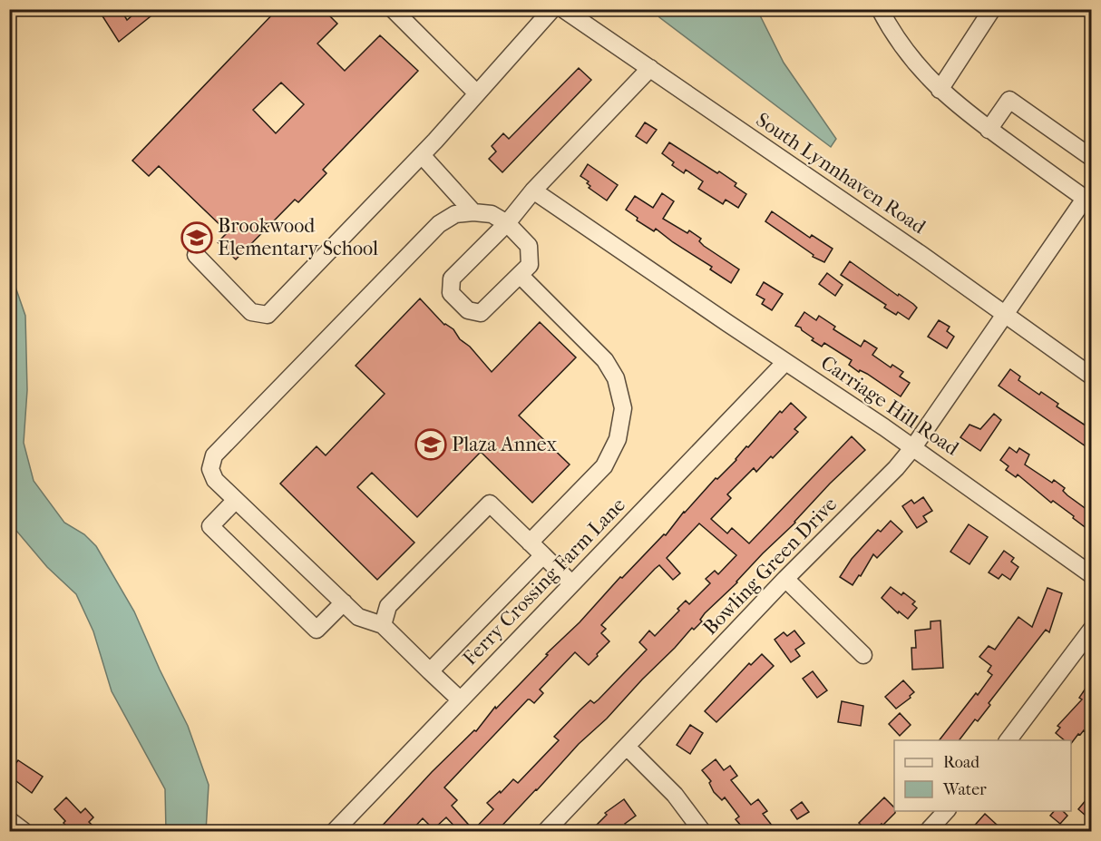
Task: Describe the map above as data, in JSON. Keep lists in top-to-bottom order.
{
  "streets": {
    "street": [
      "South Lynnhaven Road",
      "Carriage Hill Road",
      "Bowling Green Drive",
      "Ferry Crossing Farm Lane"
    ]
  },
  "crossings": [
    ["South Lynnhaven Road", "Bowling Green Drive"],
    ["Carriage Hill Road", "Bowling Green Drive"],
    ["Carriage Hill Road", "Ferry Crossing Farm Lane"]
  ],
  "places": {
    "school or university": ["Brookwood Elementary School", "Plaza Annex"]
  },
  "legend": ["Road", "Water"]
}
